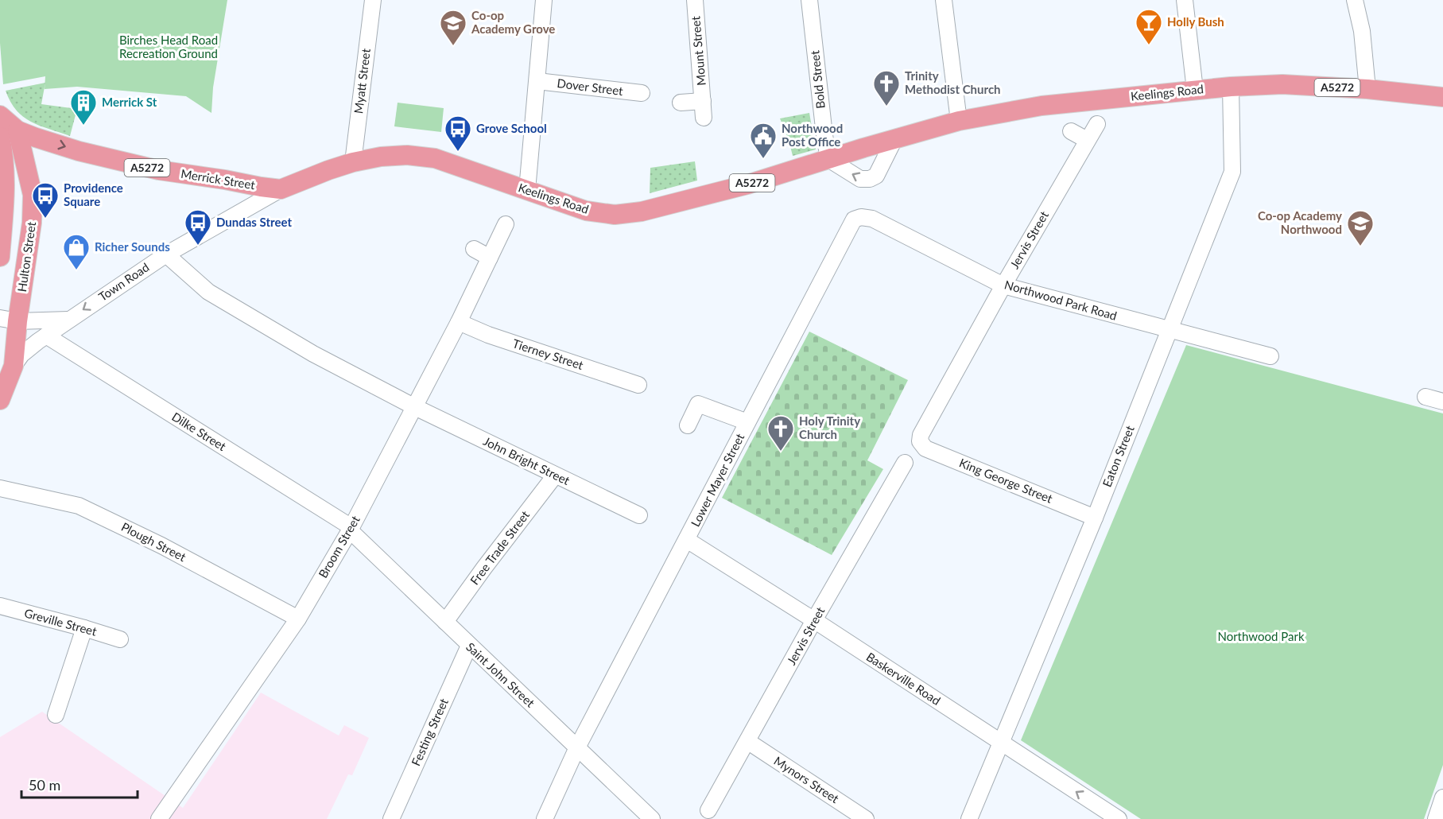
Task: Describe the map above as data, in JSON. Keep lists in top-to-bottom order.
{
  "streets": {
    "main road": [
      "A5272",
      "Keelings Road",
      "Merrick Street",
      "Hulton Street",
      "Town Road"
    ],
    "street": [
      "Mount Street",
      "Bold Street",
      "Myatt Street",
      "Dover Street",
      "Jervis Street",
      "Northwood Park Road",
      "Tierney Street",
      "Dilke Street",
      "Eaton Street",
      "John Bright Street",
      "Lower Mayer Street",
      "King George Street",
      "Plough Street",
      "Broom Street",
      "Free Trade Street",
      "Greville Street",
      "Saint John Street",
      "Baskerville Road",
      "Festing Street",
      "Mynors Street"
    ]
  },
  "crossings": [
    ["Bold Street", "Keelings Road"],
    ["Myatt Street", "Keelings Road"],
    ["A5272", "Merrick Street"],
    ["A5272", "Hulton Street"],
    ["Keelings Road", "Merrick Street"],
    ["Keelings Road", "Town Road"],
    ["Keelings Road", "Eaton Street"],
    ["Merrick Street", "Hulton Street"],
    ["Merrick Street", "Town Road"],
    ["Jervis Street", "Northwood Park Road"],
    ["Jervis Street", "King George Street"],
    ["Jervis Street", "Baskerville Road"],
    ["Jervis Street", "Mynors Street"],
    ["Hulton Street", "Town Road"],
    ["Town Road", "Dilke Street"],
    ["Northwood Park Road", "Eaton Street"],
    ["Northwood Park Road", "Lower Mayer Street"],
    ["Tierney Street", "Broom Street"],
    ["Dilke Street", "Broom Street"],
    ["Dilke Street", "Saint John Street"],
    ["Eaton Street", "King George Street"],
    ["Eaton Street", "Baskerville Road"],
    ["John Bright Street", "Broom Street"],
    ["John Bright Street", "Free Trade Street"],
    ["Lower Mayer Street", "Saint John Street"],
    ["Lower Mayer Street", "Baskerville Road"],
    ["Plough Street", "Broom Street"],
    ["Broom Street", "Saint John Street"],
    ["Free Trade Street", "Saint John Street"],
    ["Saint John Street", "Festing Street"]
  ],
  "one_way": ["Merrick Street"],
  "parks": ["Birches Head Road Recreation Ground", "Northwood Park"],
  "places": {
    "bar": ["Holly Bush"],
    "school or university": ["Co-op Academy Grove", "Co-op Academy Northwood"],
    "church": ["Trinity Methodist Church", "Holy Trinity Church"],
    "building": ["Merrick St"],
    "bus stop": ["Grove School", "Providence Square", "Dundas Street"],
    "public building": ["Northwood Post Office"],
    "shop": ["Richer Sounds"]
  },
  "scale_bar": "50 m"
}
